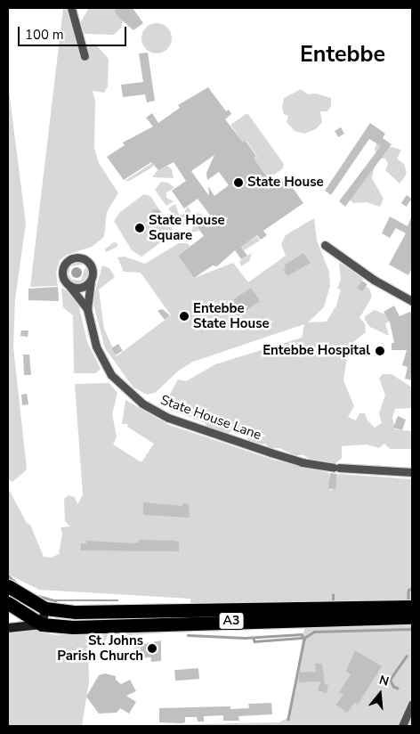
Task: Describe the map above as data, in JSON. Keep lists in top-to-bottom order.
{
  "streets": {
    "highway": ["A3"],
    "street": ["State House Lane"]
  },
  "districts": ["Entebbe"],
  "places": [
    "State House",
    "State House Square",
    "Entebbe State House",
    "Entebbe Hospital",
    "St. Johns Parish Church"
  ],
  "scale_bar": "100 m",
  "north": "top"
}
